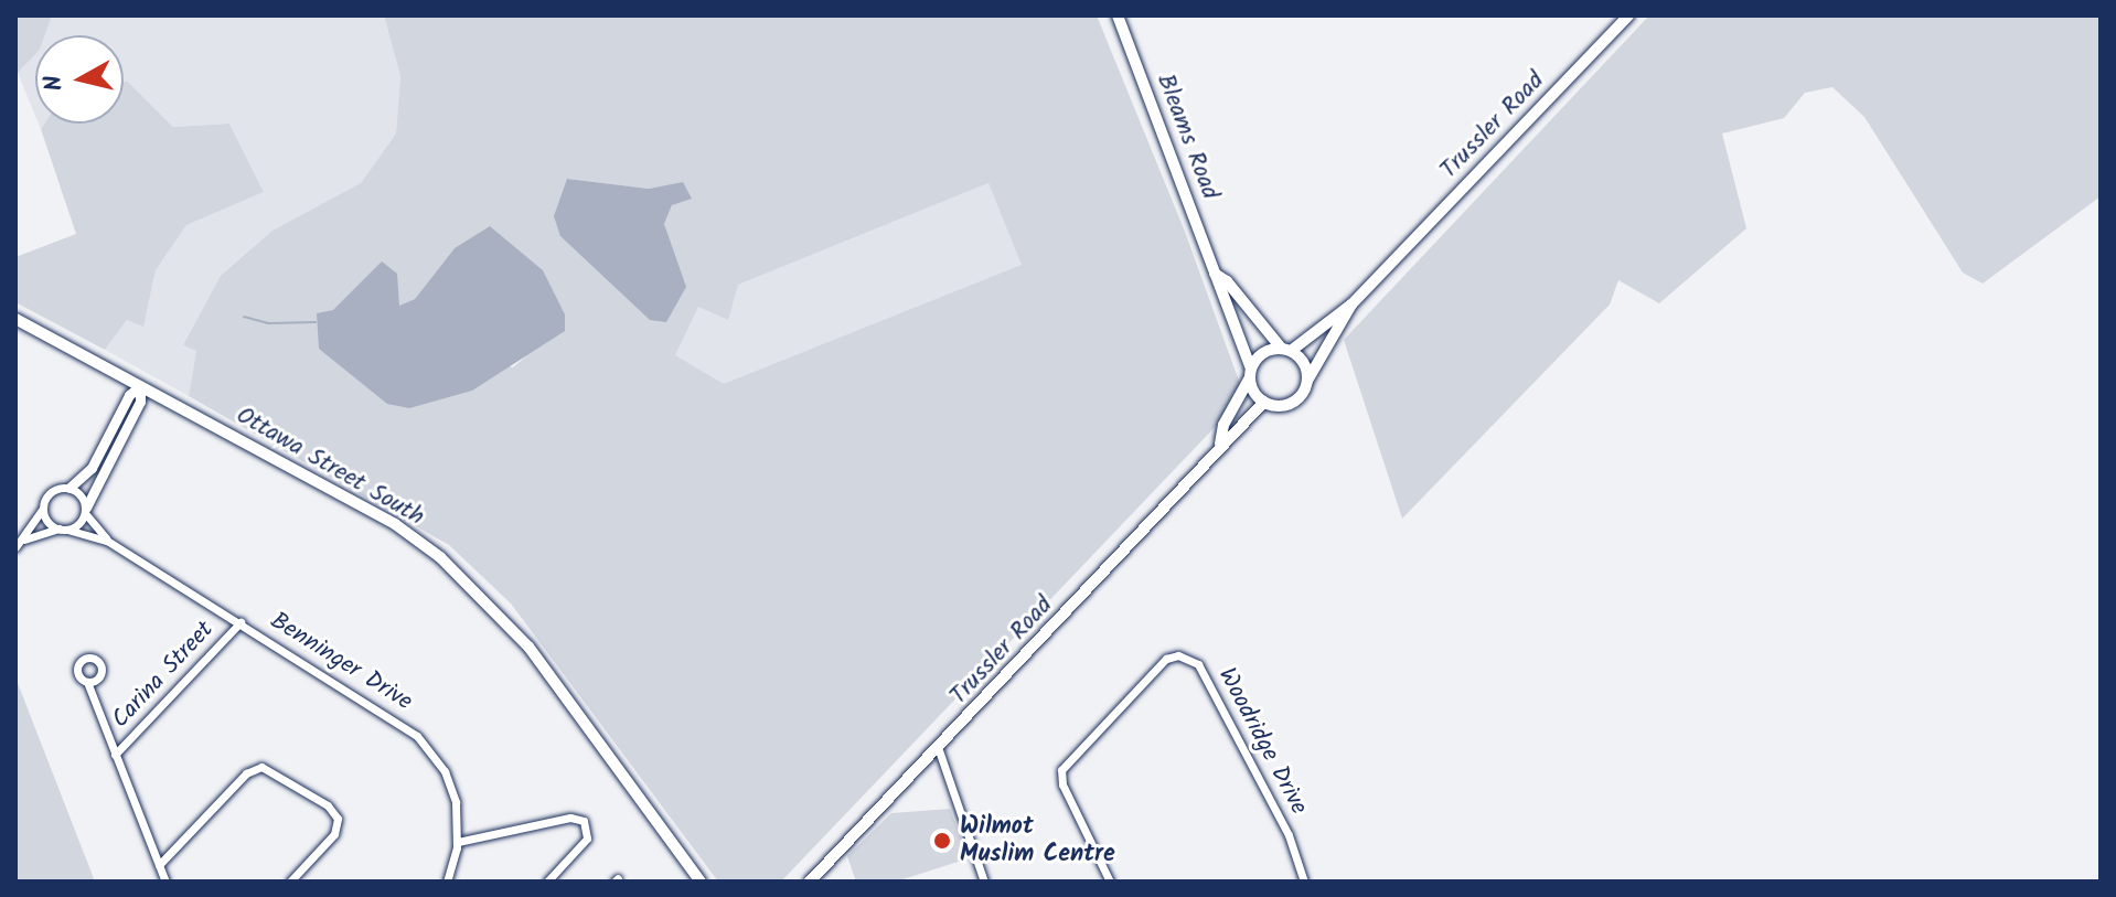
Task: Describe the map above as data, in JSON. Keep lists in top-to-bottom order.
{
  "streets": {
    "main road": ["Trussler Road", "Bleams Road", "Ottawa Street South"],
    "street": ["Benninger Drive", "Carina Street", "Woodridge Drive"]
  },
  "crossings": [
    ["Trussler Road", "Bleams Road"],
    ["Benninger Drive", "Carina Street"]
  ],
  "places": ["Wilmot Muslim Centre"],
  "north": "left"
}
